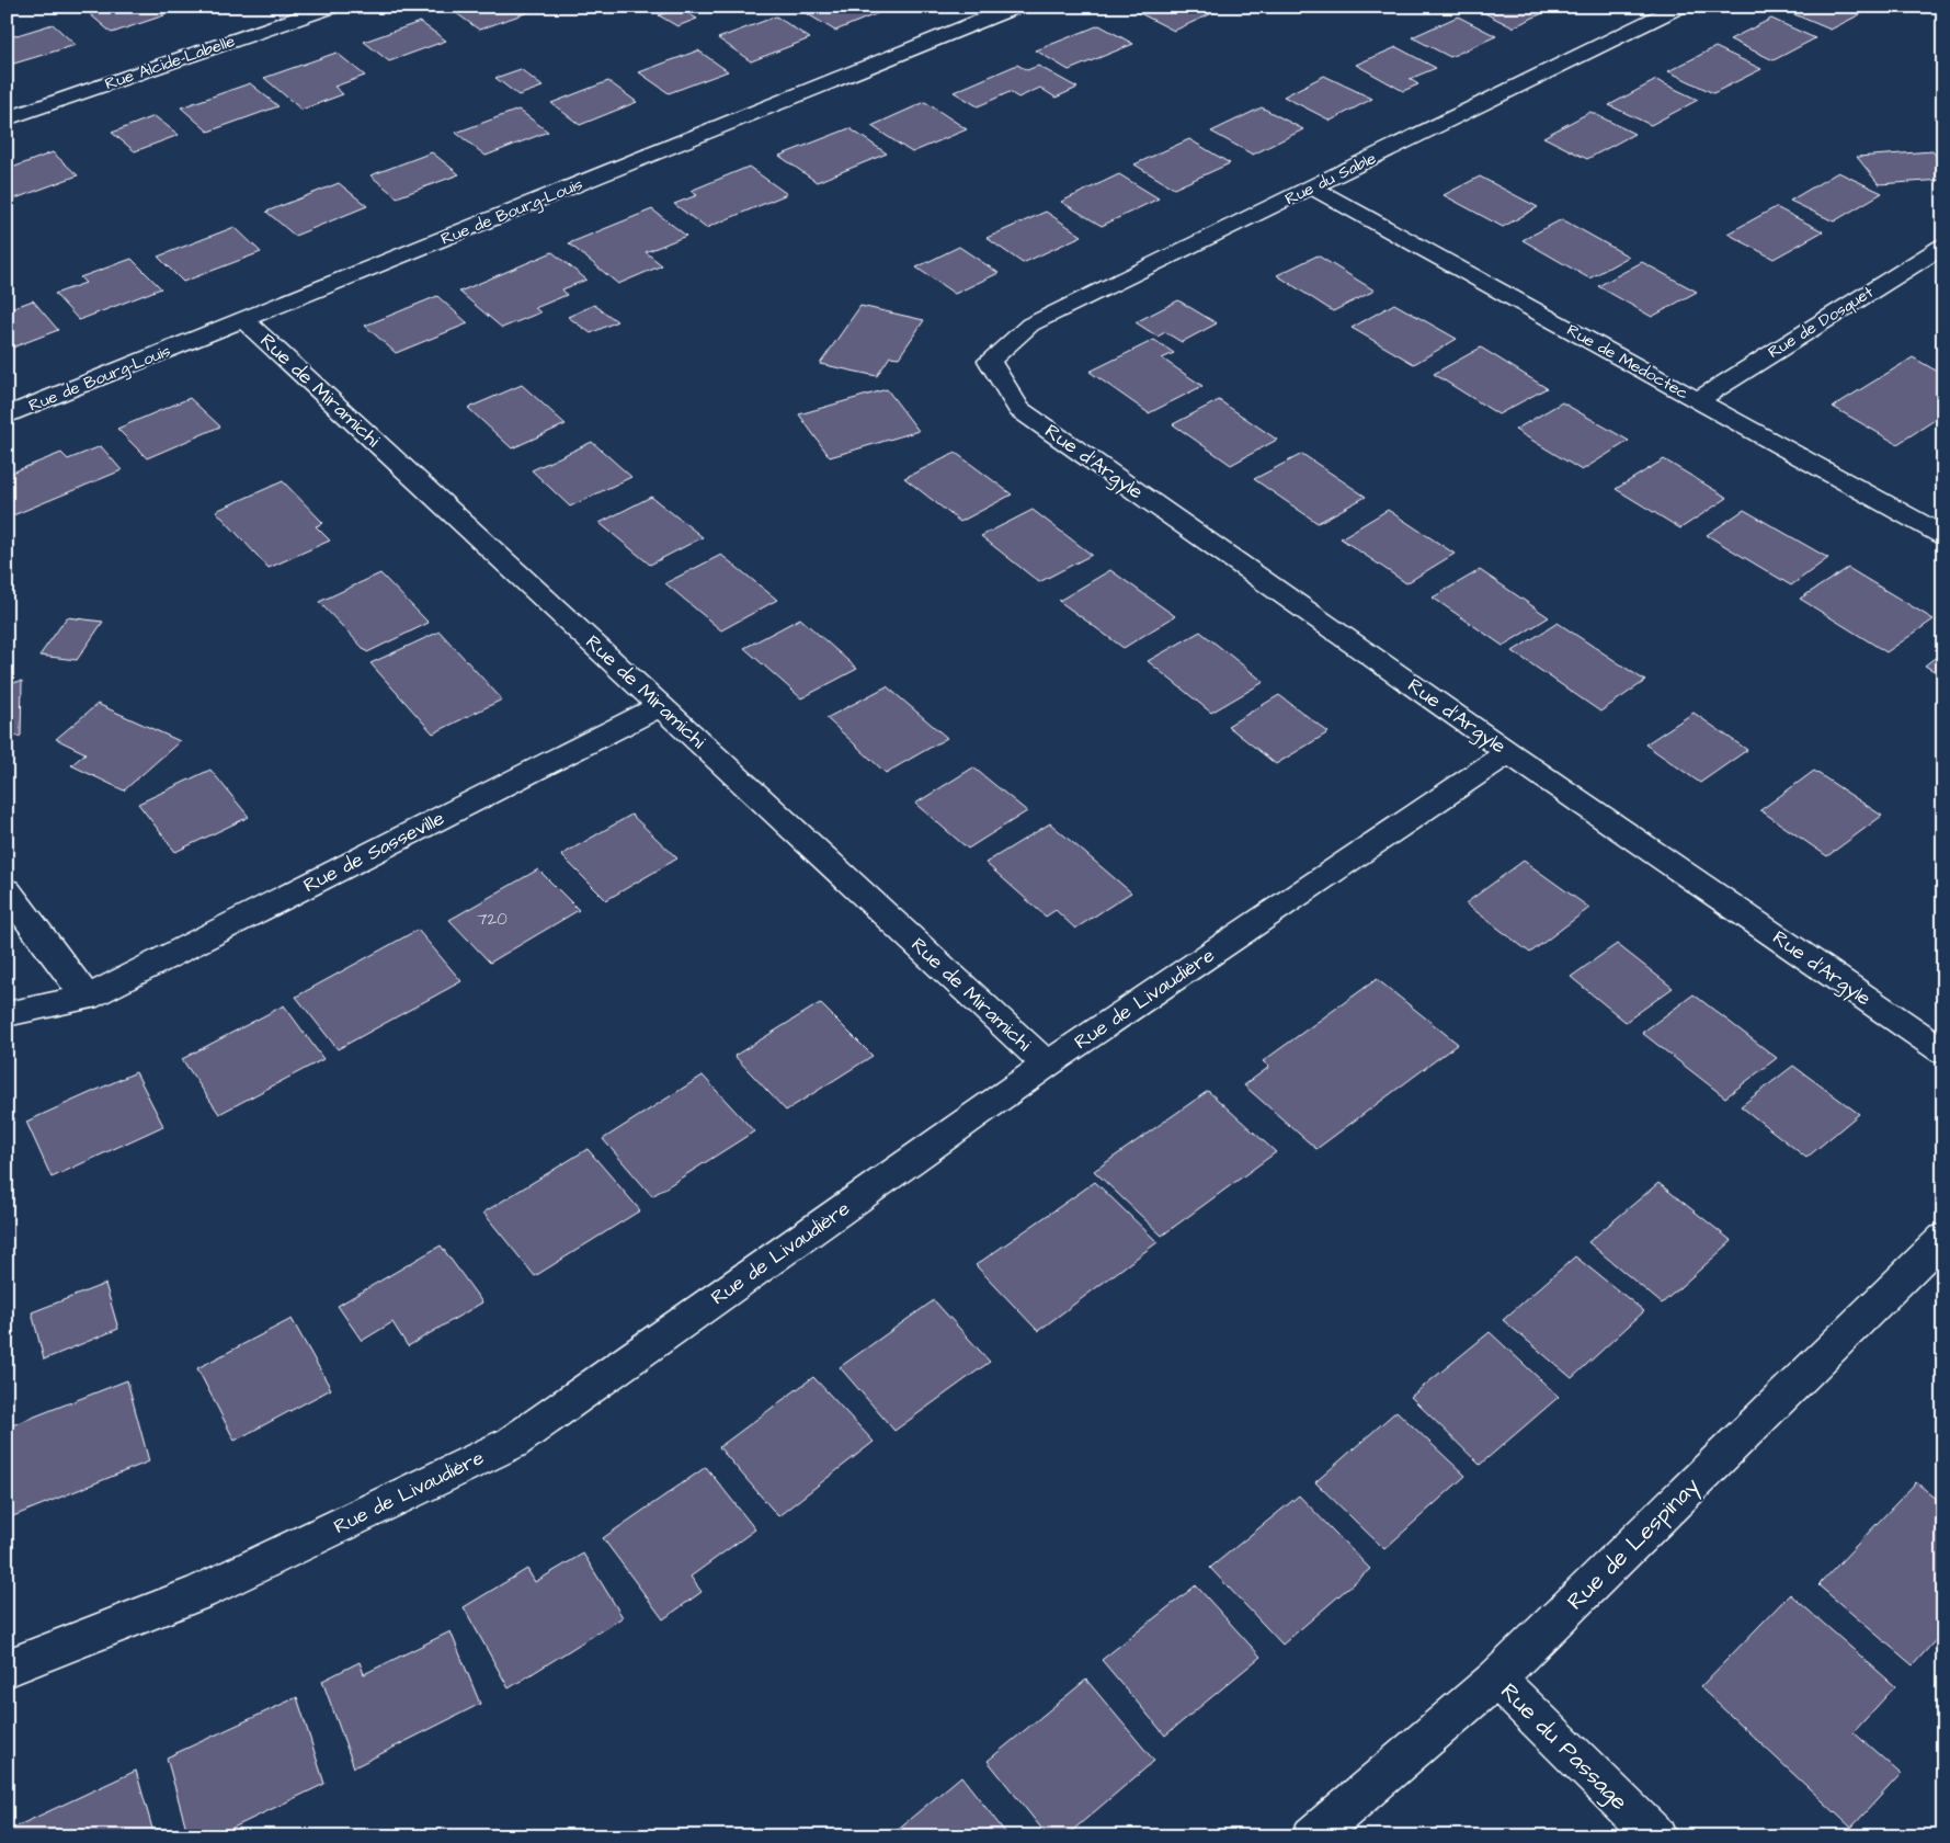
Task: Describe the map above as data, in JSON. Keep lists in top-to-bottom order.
{
  "streets": {
    "street": [
      "Rue Alcide-Labelle",
      "Rue du Sable",
      "Rue de Bourg-Louis",
      "Rue de Dosquet",
      "Rue de Medoctec",
      "Rue de Miramichi",
      "Rue d'Argyle",
      "Rue de Sasseville",
      "Rue de Livaudière",
      "Rue de Lespinay",
      "Rue du Passage"
    ]
  },
  "crossings": [
    ["Rue du Sable", "Rue de Medoctec"],
    ["Rue du Sable", "Rue d'Argyle"],
    ["Rue de Bourg-Louis", "Rue de Miramichi"],
    ["Rue de Dosquet", "Rue de Medoctec"],
    ["Rue de Miramichi", "Rue de Sasseville"],
    ["Rue de Miramichi", "Rue de Livaudière"],
    ["Rue d'Argyle", "Rue de Livaudière"],
    ["Rue de Lespinay", "Rue du Passage"]
  ],
  "house_numbers": ["720"]
}
